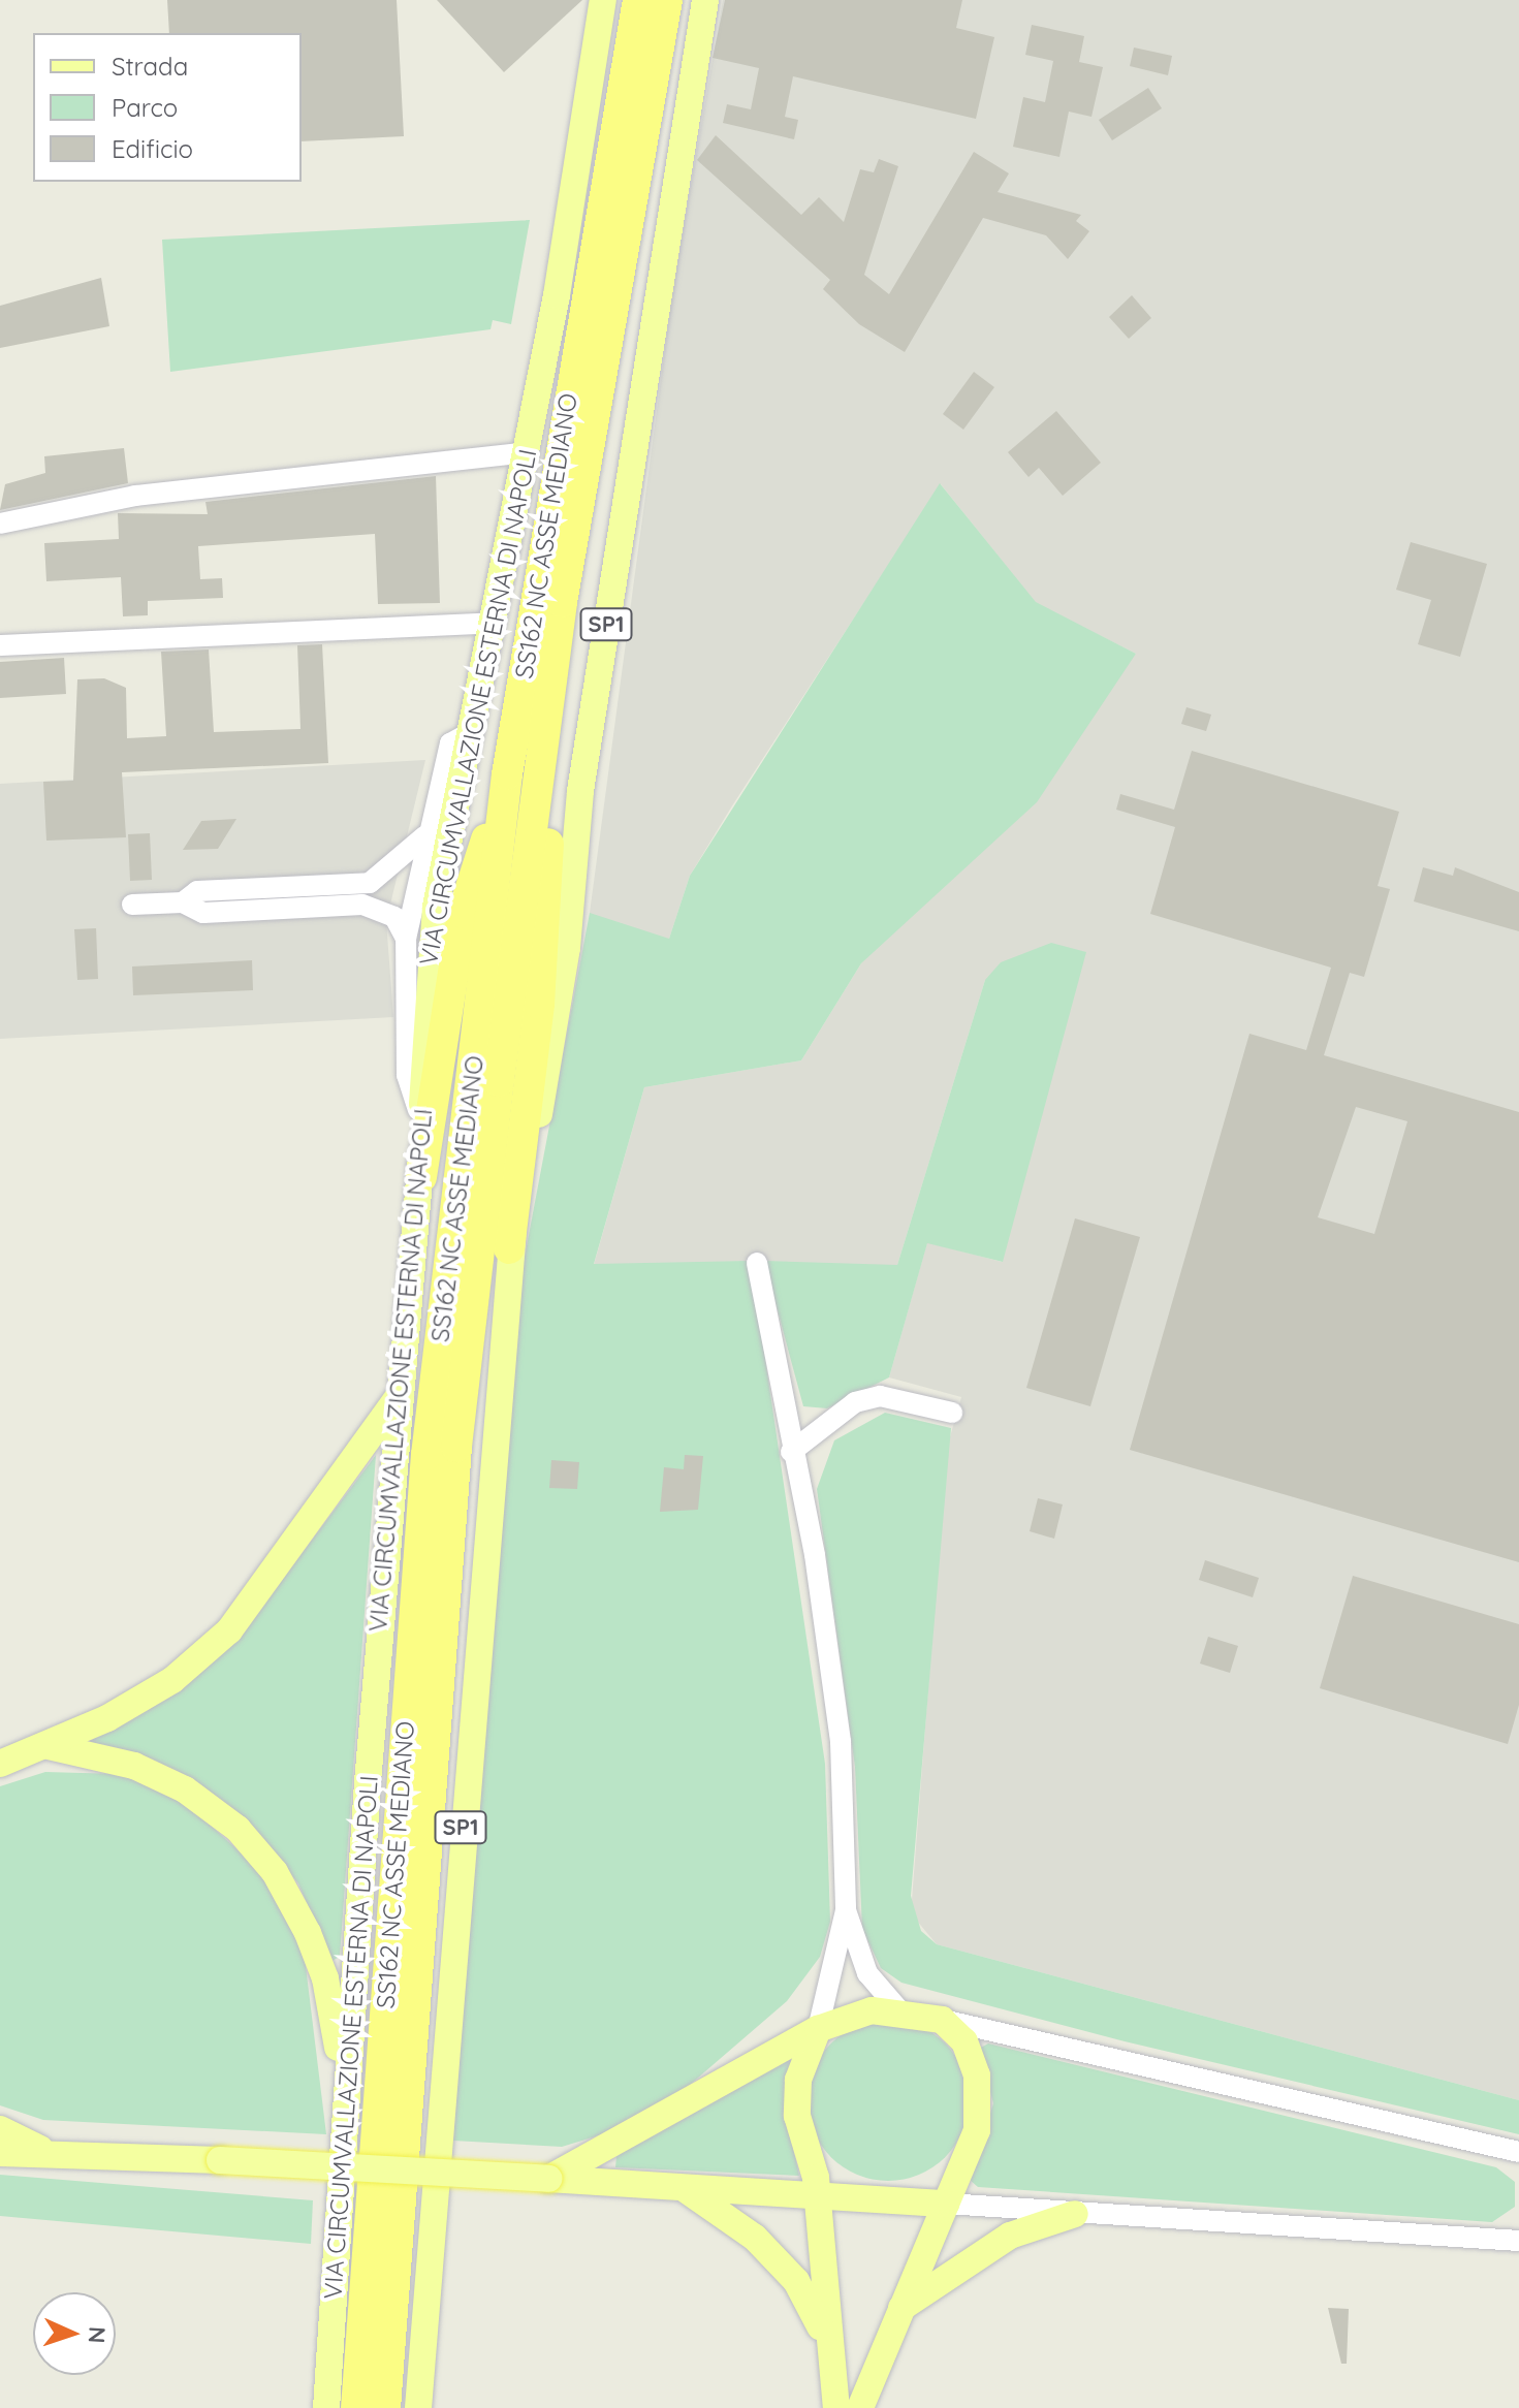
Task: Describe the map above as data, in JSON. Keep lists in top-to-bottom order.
{
  "streets": {
    "highway": ["SS162 NC ASSE MEDIANO"],
    "main road": ["SP1", "VIA CIRCUMVALLAZIONE ESTERNA DI NAPOLI"]
  },
  "legend": ["Strada", "Parco", "Edificio"],
  "north": "right"
}
